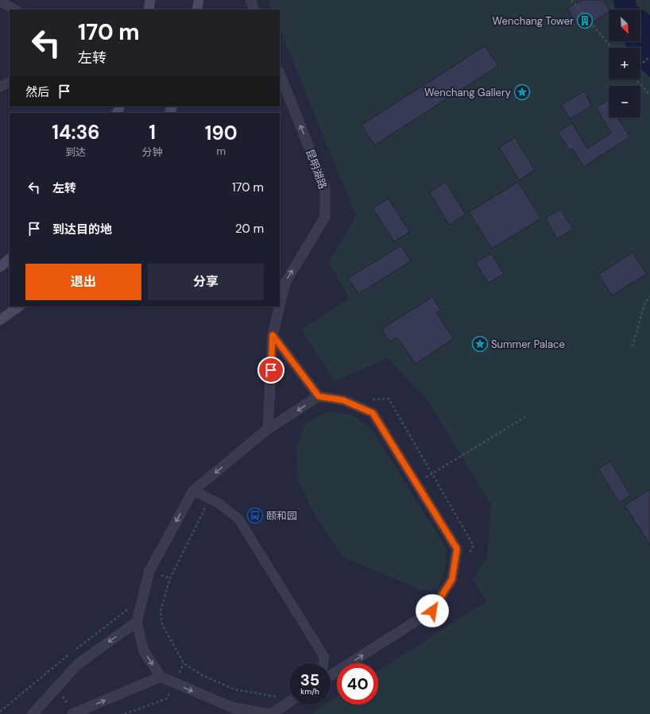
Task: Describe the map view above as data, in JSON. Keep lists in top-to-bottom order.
{
  "streets": {
    "street": ["昆明湖路"]
  },
  "one_way": ["昆明湖路"],
  "places": {
    "building": ["Wenchang Tower"],
    "place": ["Wenchang Gallery", "Summer Palace"],
    "bus stop": ["颐和园"]
  },
  "north": "bottom right",
  "page": {
    "map_buttons": ["+", "−"],
    "turn": ["170 m", "左转"],
    "then": "然后",
    "eta": [
      "14:36",
      "到达",
      "1",
      "分钟",
      "190",
      "m"
    ],
    "list": [
      {
        "name": "左转",
        "value": "170 m"
      },
      {
        "name": "到达目的地",
        "value": "20 m"
      }
    ],
    "buttons": ["退出", "分享"],
    "speed": "35 km/h",
    "limit": "40"
  }
}
